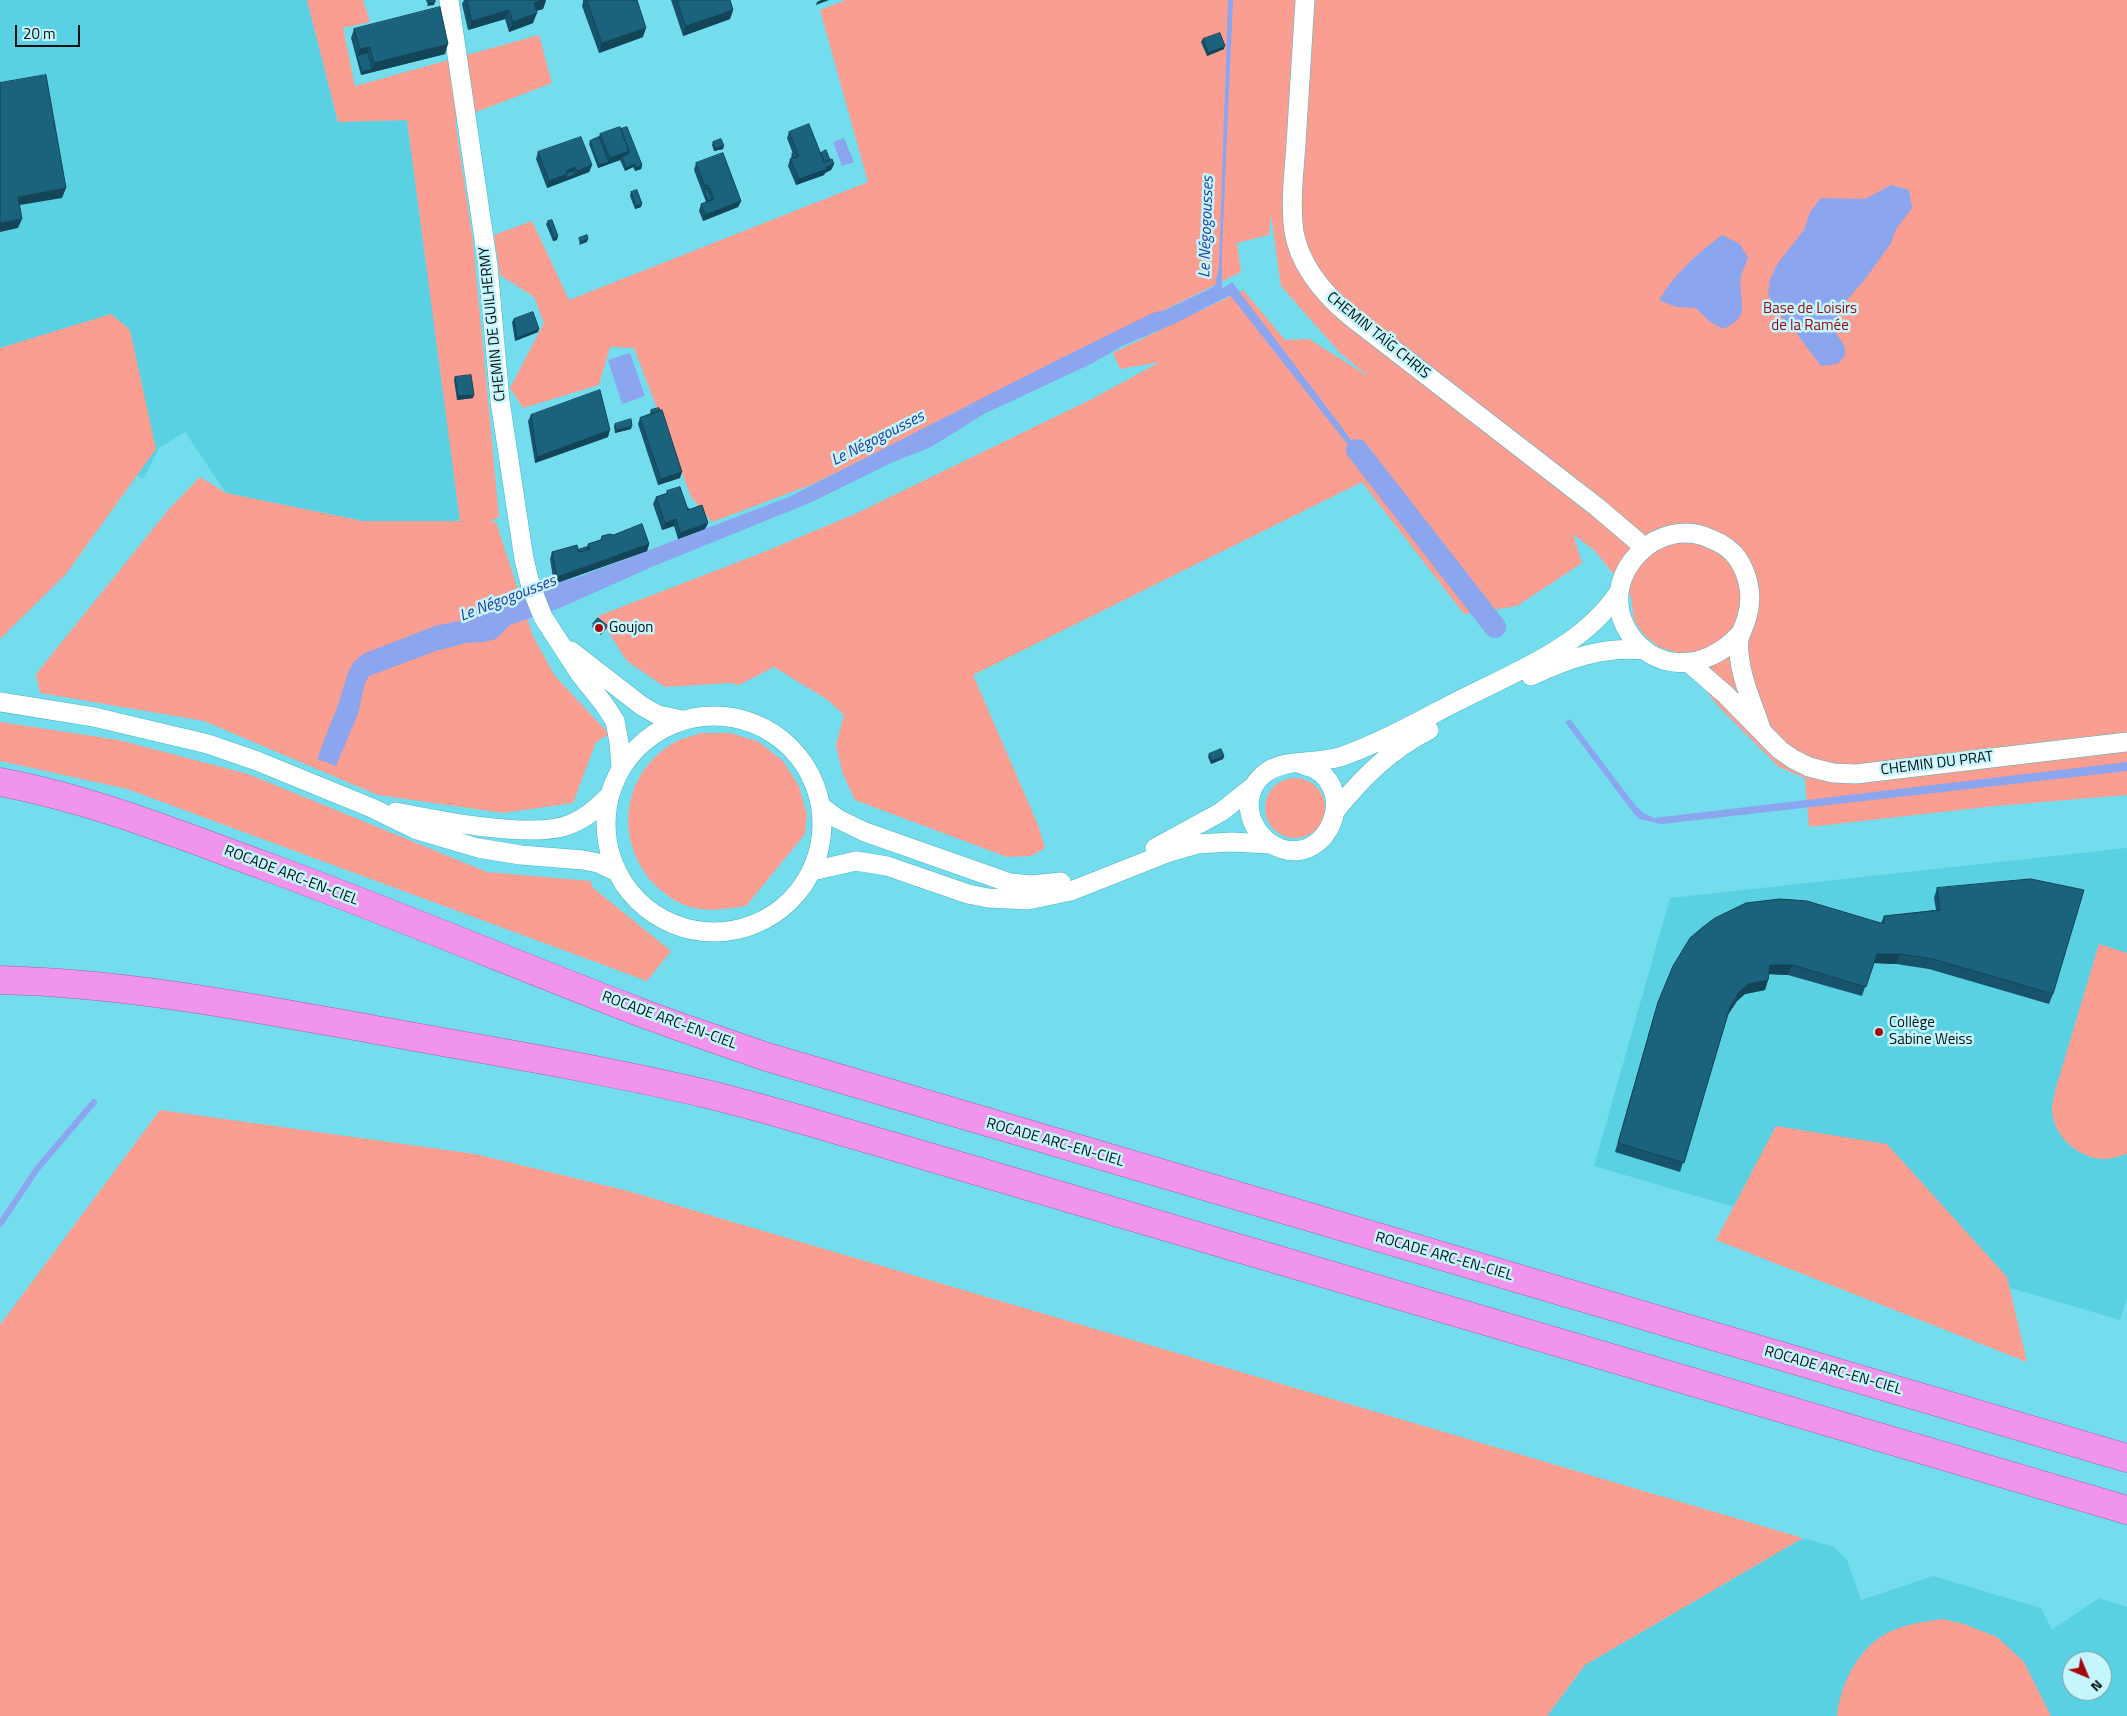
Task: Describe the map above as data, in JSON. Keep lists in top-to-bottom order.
{
  "streets": {
    "highway": ["ROCADE ARC-EN-CIEL"],
    "street": ["CHEMIN DE GUILHERMY", "CHEMIN TAÏG CHRIS", "CHEMIN DU PRAT"]
  },
  "crossings": [
    ["CHEMIN TAÏG CHRIS", "CHEMIN DU PRAT"]
  ],
  "water": ["Le Négogousses"],
  "parks": ["Base de Loisirs de la Ramée"],
  "places": ["Goujon", "Collège Sabine Weiss"],
  "scale_bar": "20 m",
  "north": "bottom right"
}
